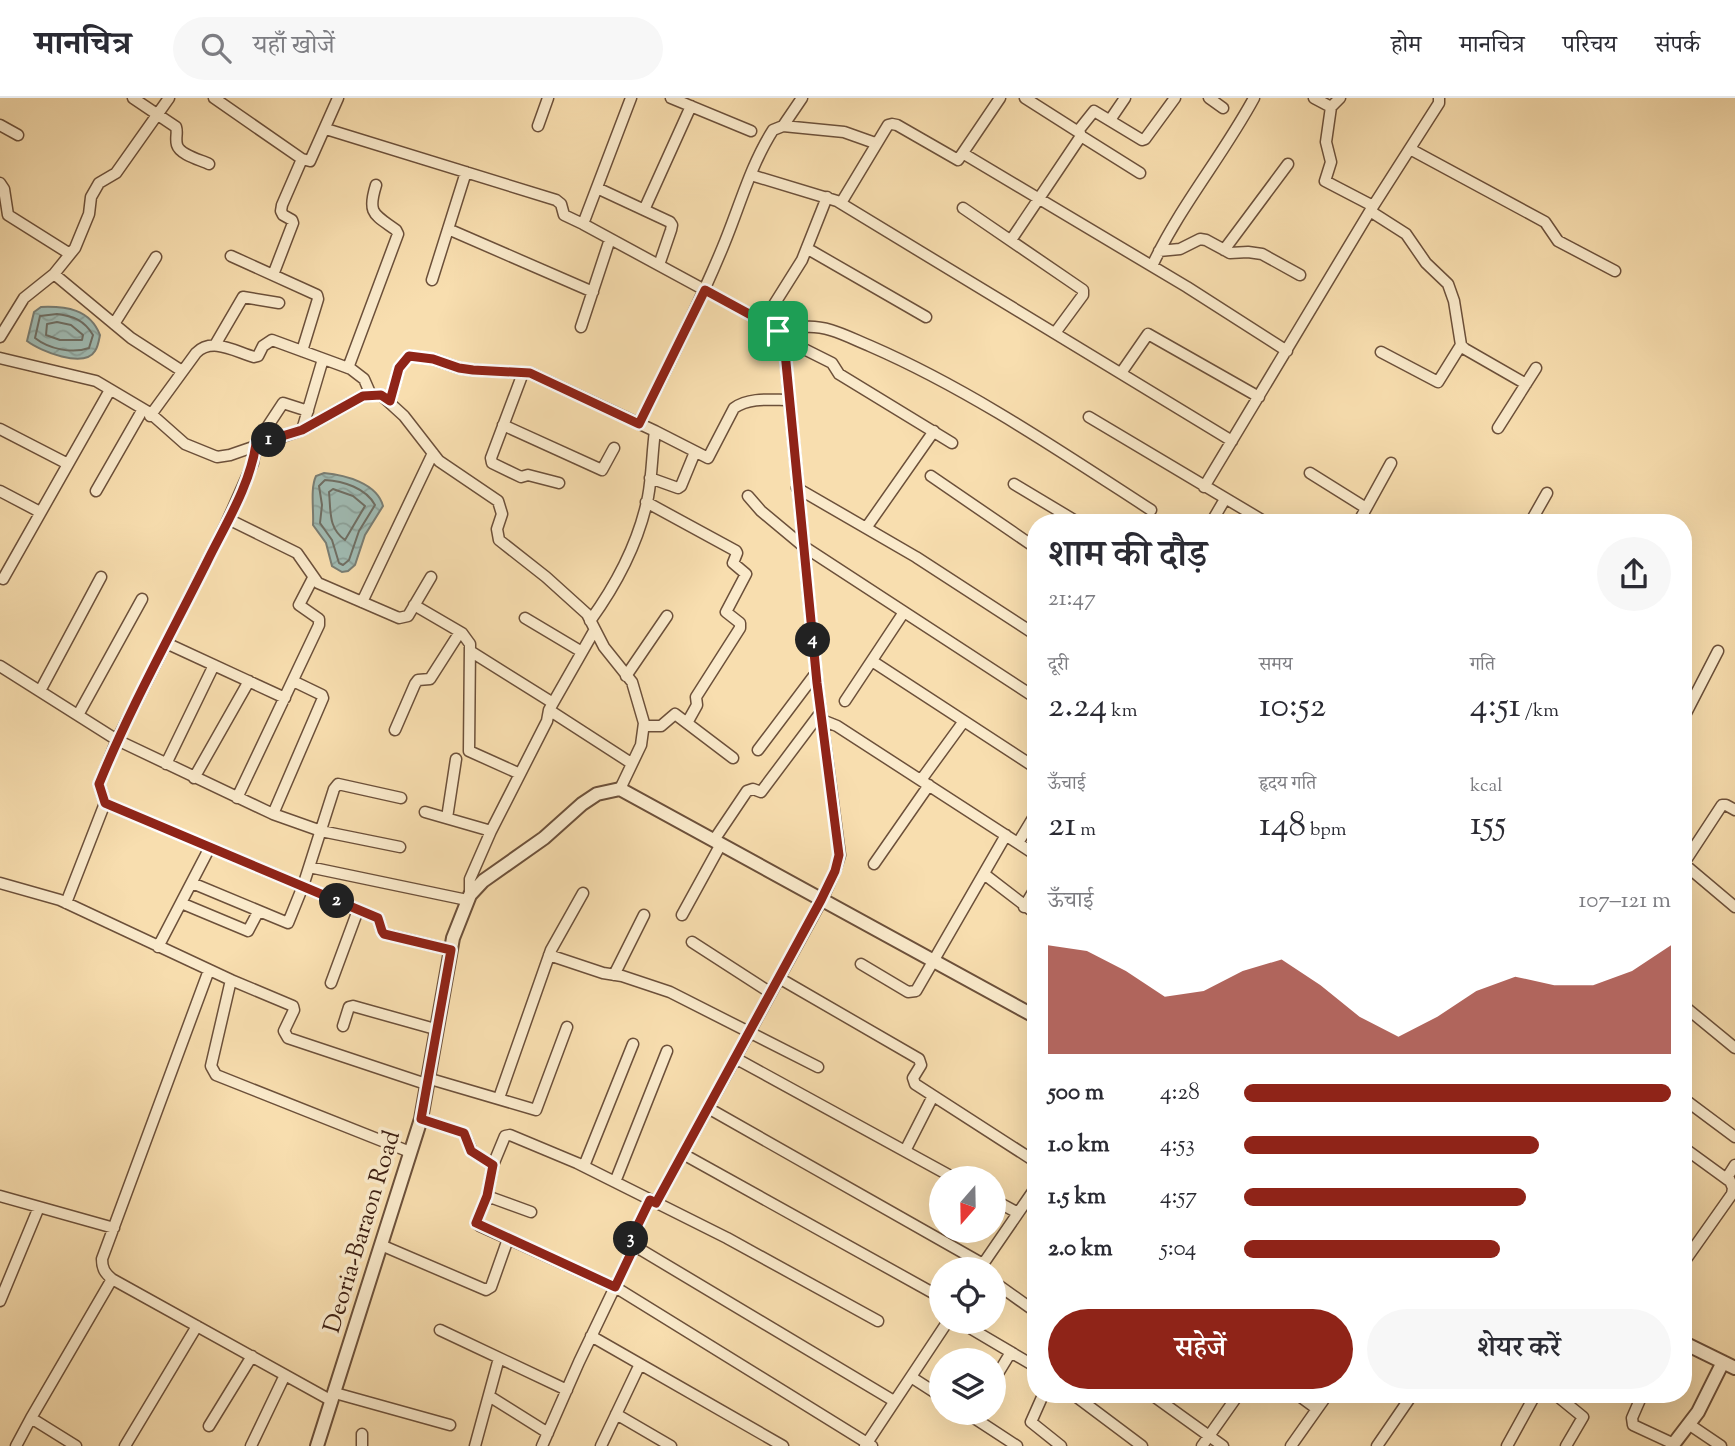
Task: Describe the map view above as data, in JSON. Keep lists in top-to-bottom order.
{
  "streets": {
    "street": ["Deoria-Baraon Road"]
  },
  "north": "bottom",
  "page": {
    "header": "मानचित्र",
    "search": "यहाँ खोजें",
    "nav": [
      "होम",
      "मानचित्र",
      "परिचय",
      "संपर्क"
    ],
    "pins": [
      "1",
      "4",
      "2",
      "3"
    ],
    "heading": ["शाम की दौड़", "21:47"],
    "stats": [
      ["दूरी", "2.24 km"],
      ["समय", "10:52"],
      ["गति", "4:51 /km"],
      ["ऊँचाई", "21 m"],
      ["हृदय गति", "148 bpm"],
      ["kcal", "155"]
    ],
    "chart": ["ऊँचाई", "107–121 m"],
    "list": [
      {
        "name": "500 m",
        "note": "4:28"
      },
      {
        "name": "1.0 km",
        "note": "4:53"
      },
      {
        "name": "1.5 km",
        "note": "4:57"
      },
      {
        "name": "2.0 km",
        "note": "5:04"
      }
    ],
    "buttons": ["सहेजें", "शेयर करें"]
  }
}
